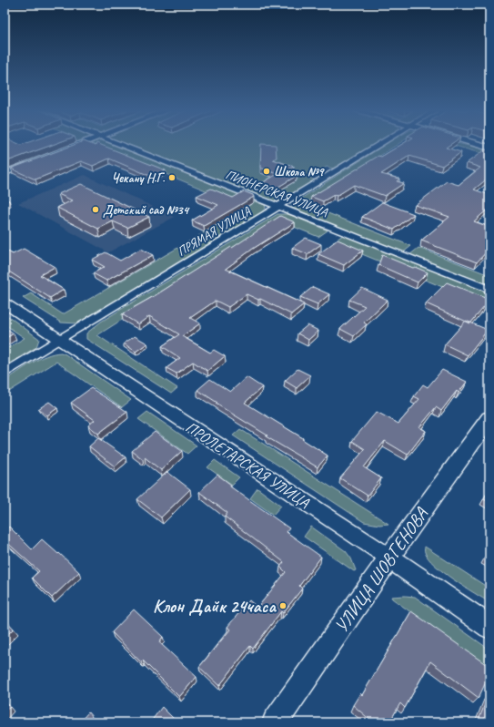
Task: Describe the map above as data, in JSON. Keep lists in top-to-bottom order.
{
  "streets": {
    "main road": ["ПРОЛЕТАРСКАЯ УЛИЦА", "УЛИЦА ШОВГЕНОВА"],
    "street": ["ПИОНЕРСКАЯ УЛИЦА", "ПРЯМАЯ УЛИЦА"]
  },
  "crossings": [
    ["ПИОНЕРСКАЯ УЛИЦА", "ПРЯМАЯ УЛИЦА"],
    ["ПРЯМАЯ УЛИЦА", "ПРОЛЕТАРСКАЯ УЛИЦА"],
    ["ПРОЛЕТАРСКАЯ УЛИЦА", "УЛИЦА ШОВГЕНОВА"]
  ],
  "places": [
    "Школа №9",
    "Чекану Н.Г.",
    "Детский сад №34",
    "Клон Дайк 24часа"
  ]
}
